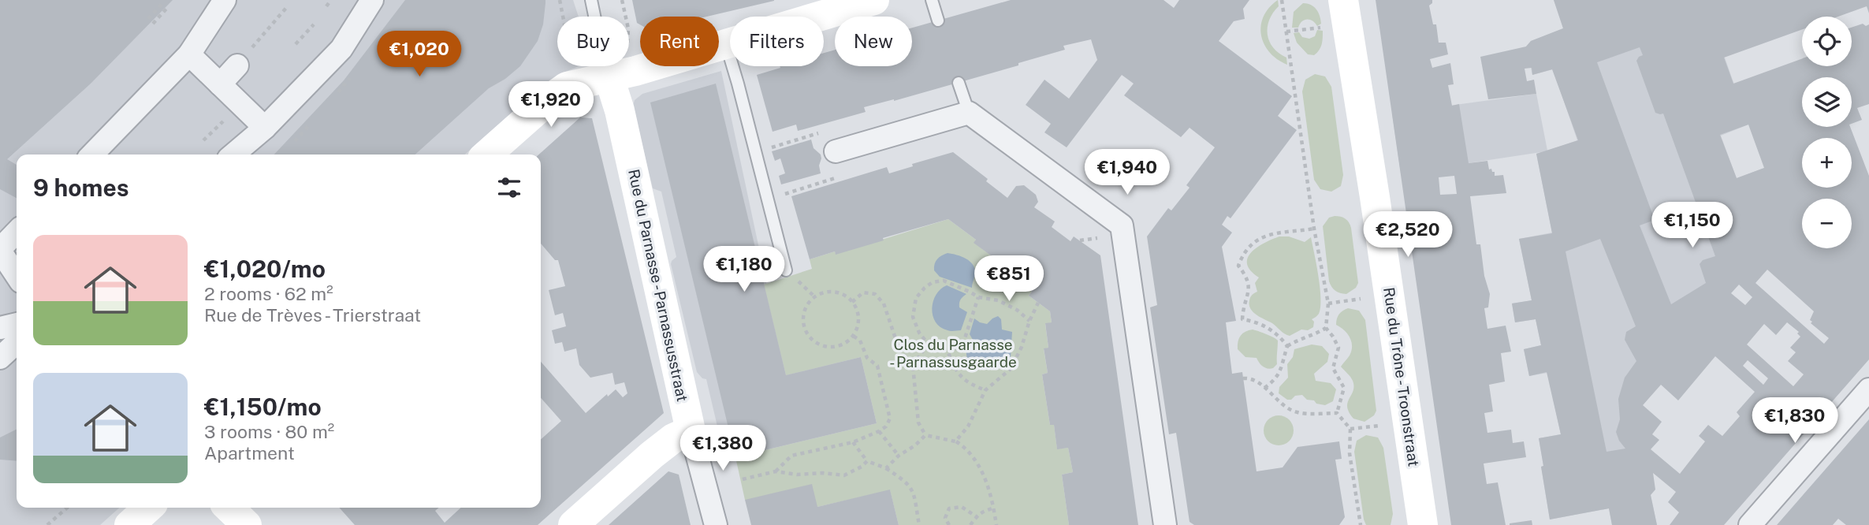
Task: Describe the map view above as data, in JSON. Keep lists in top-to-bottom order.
{
  "streets": {
    "street": ["Rue du Parnasse - Parnassusstraat", "Rue du Trône - Troonstraat"]
  },
  "parks": ["Clos du Parnasse - Parnassusgaarde"],
  "page": {
    "map_buttons": ["+", "−"],
    "chip": [
      "Buy",
      "Rent",
      "Filters",
      "New"
    ],
    "price": [
      "€1,020",
      "€1,920",
      "€1,940",
      "€1,150",
      "€2,520",
      "€1,180",
      "€851",
      "€1,830",
      "€1,380"
    ],
    "heading": "9 homes",
    "list": [
      {
        "name": "€1,020/mo",
        "note": "2 rooms · 62 m² · Rue de Trèves - Trierstraat"
      },
      {
        "name": "€1,150/mo",
        "note": "3 rooms · 80 m² · Apartment"
      }
    ]
  }
}
